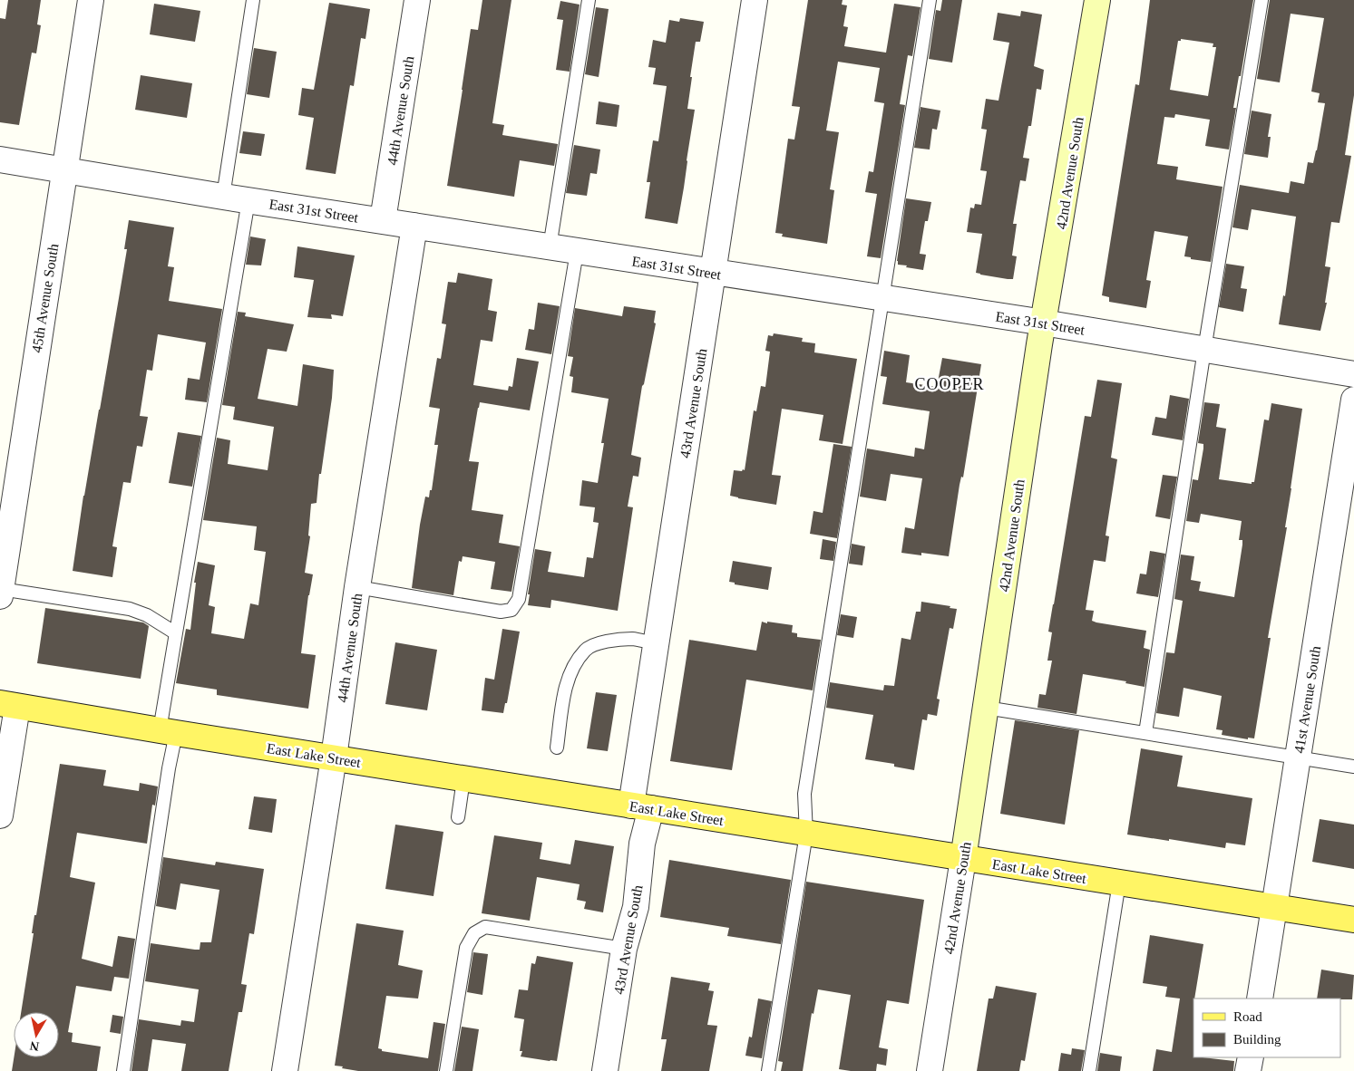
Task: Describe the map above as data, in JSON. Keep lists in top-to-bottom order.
{
  "streets": {
    "main road": ["East Lake Street"],
    "street": [
      "44th Avenue South",
      "42nd Avenue South",
      "East 31st Street",
      "45th Avenue South",
      "43rd Avenue South",
      "41st Avenue South"
    ]
  },
  "crossings": [
    ["44th Avenue South", "East 31st Street"],
    ["44th Avenue South", "East Lake Street"],
    ["42nd Avenue South", "East 31st Street"],
    ["42nd Avenue South", "East Lake Street"],
    ["East 31st Street", "45th Avenue South"],
    ["East 31st Street", "43rd Avenue South"],
    ["43rd Avenue South", "East Lake Street"],
    ["41st Avenue South", "East Lake Street"]
  ],
  "districts": ["COOPER"],
  "legend": ["Road", "Building"],
  "north": "bottom"
}
